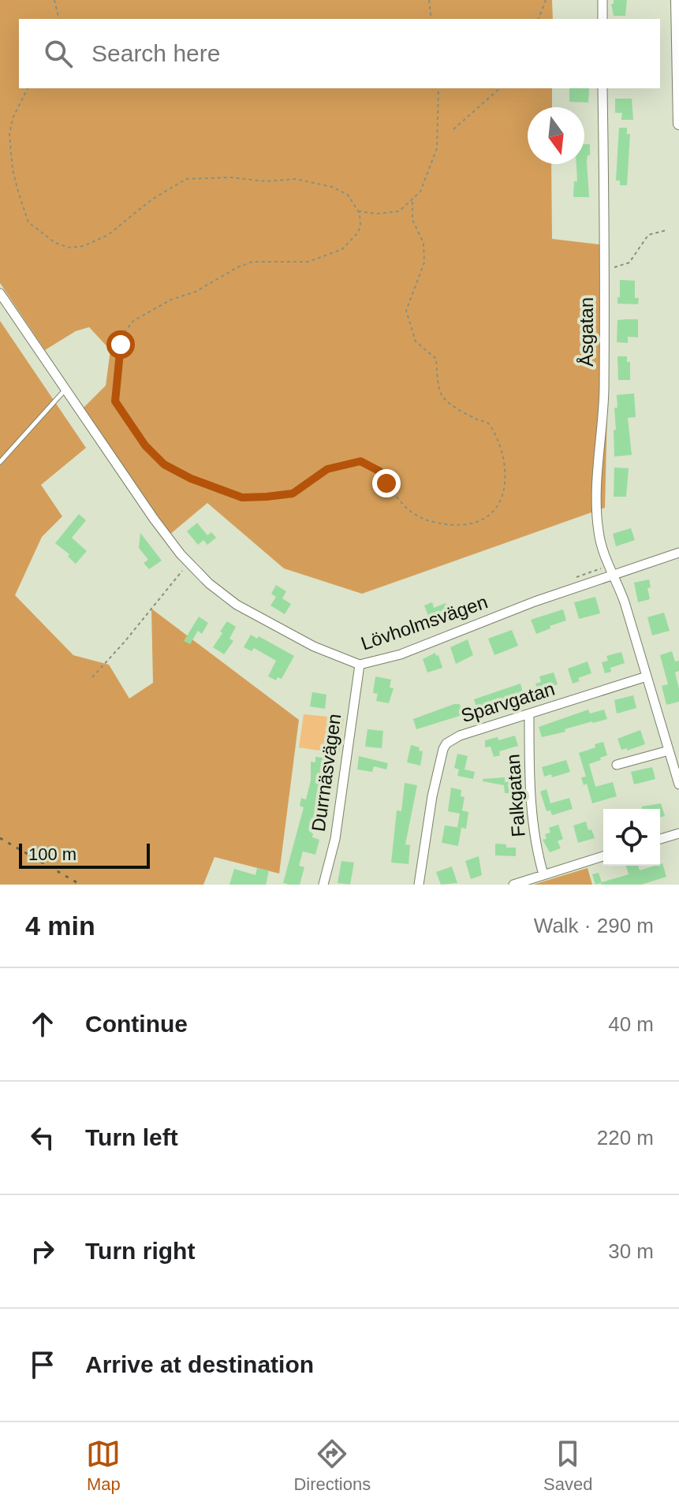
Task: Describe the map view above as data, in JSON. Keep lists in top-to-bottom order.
{
  "streets": {
    "street": [
      "Åsgatan",
      "Lövholmsvägen",
      "Sparvgatan",
      "Durrnäsvägen",
      "Falkgatan"
    ]
  },
  "crossings": [
    ["Åsgatan", "Lövholmsvägen"],
    ["Åsgatan", "Sparvgatan"],
    ["Lövholmsvägen", "Durrnäsvägen"],
    ["Sparvgatan", "Falkgatan"]
  ],
  "scale_bar": "100 m",
  "north": "bottom",
  "page": {
    "search": "Search here",
    "scale": "100 m",
    "heading": ["4 min", "Walk · 290 m"],
    "list": [
      ["Continue", "40 m"],
      ["Turn left", "220 m"],
      ["Turn right", "30 m"],
      "Arrive at destination"
    ],
    "nav": ["Map", "Directions", "Saved"]
  }
}
